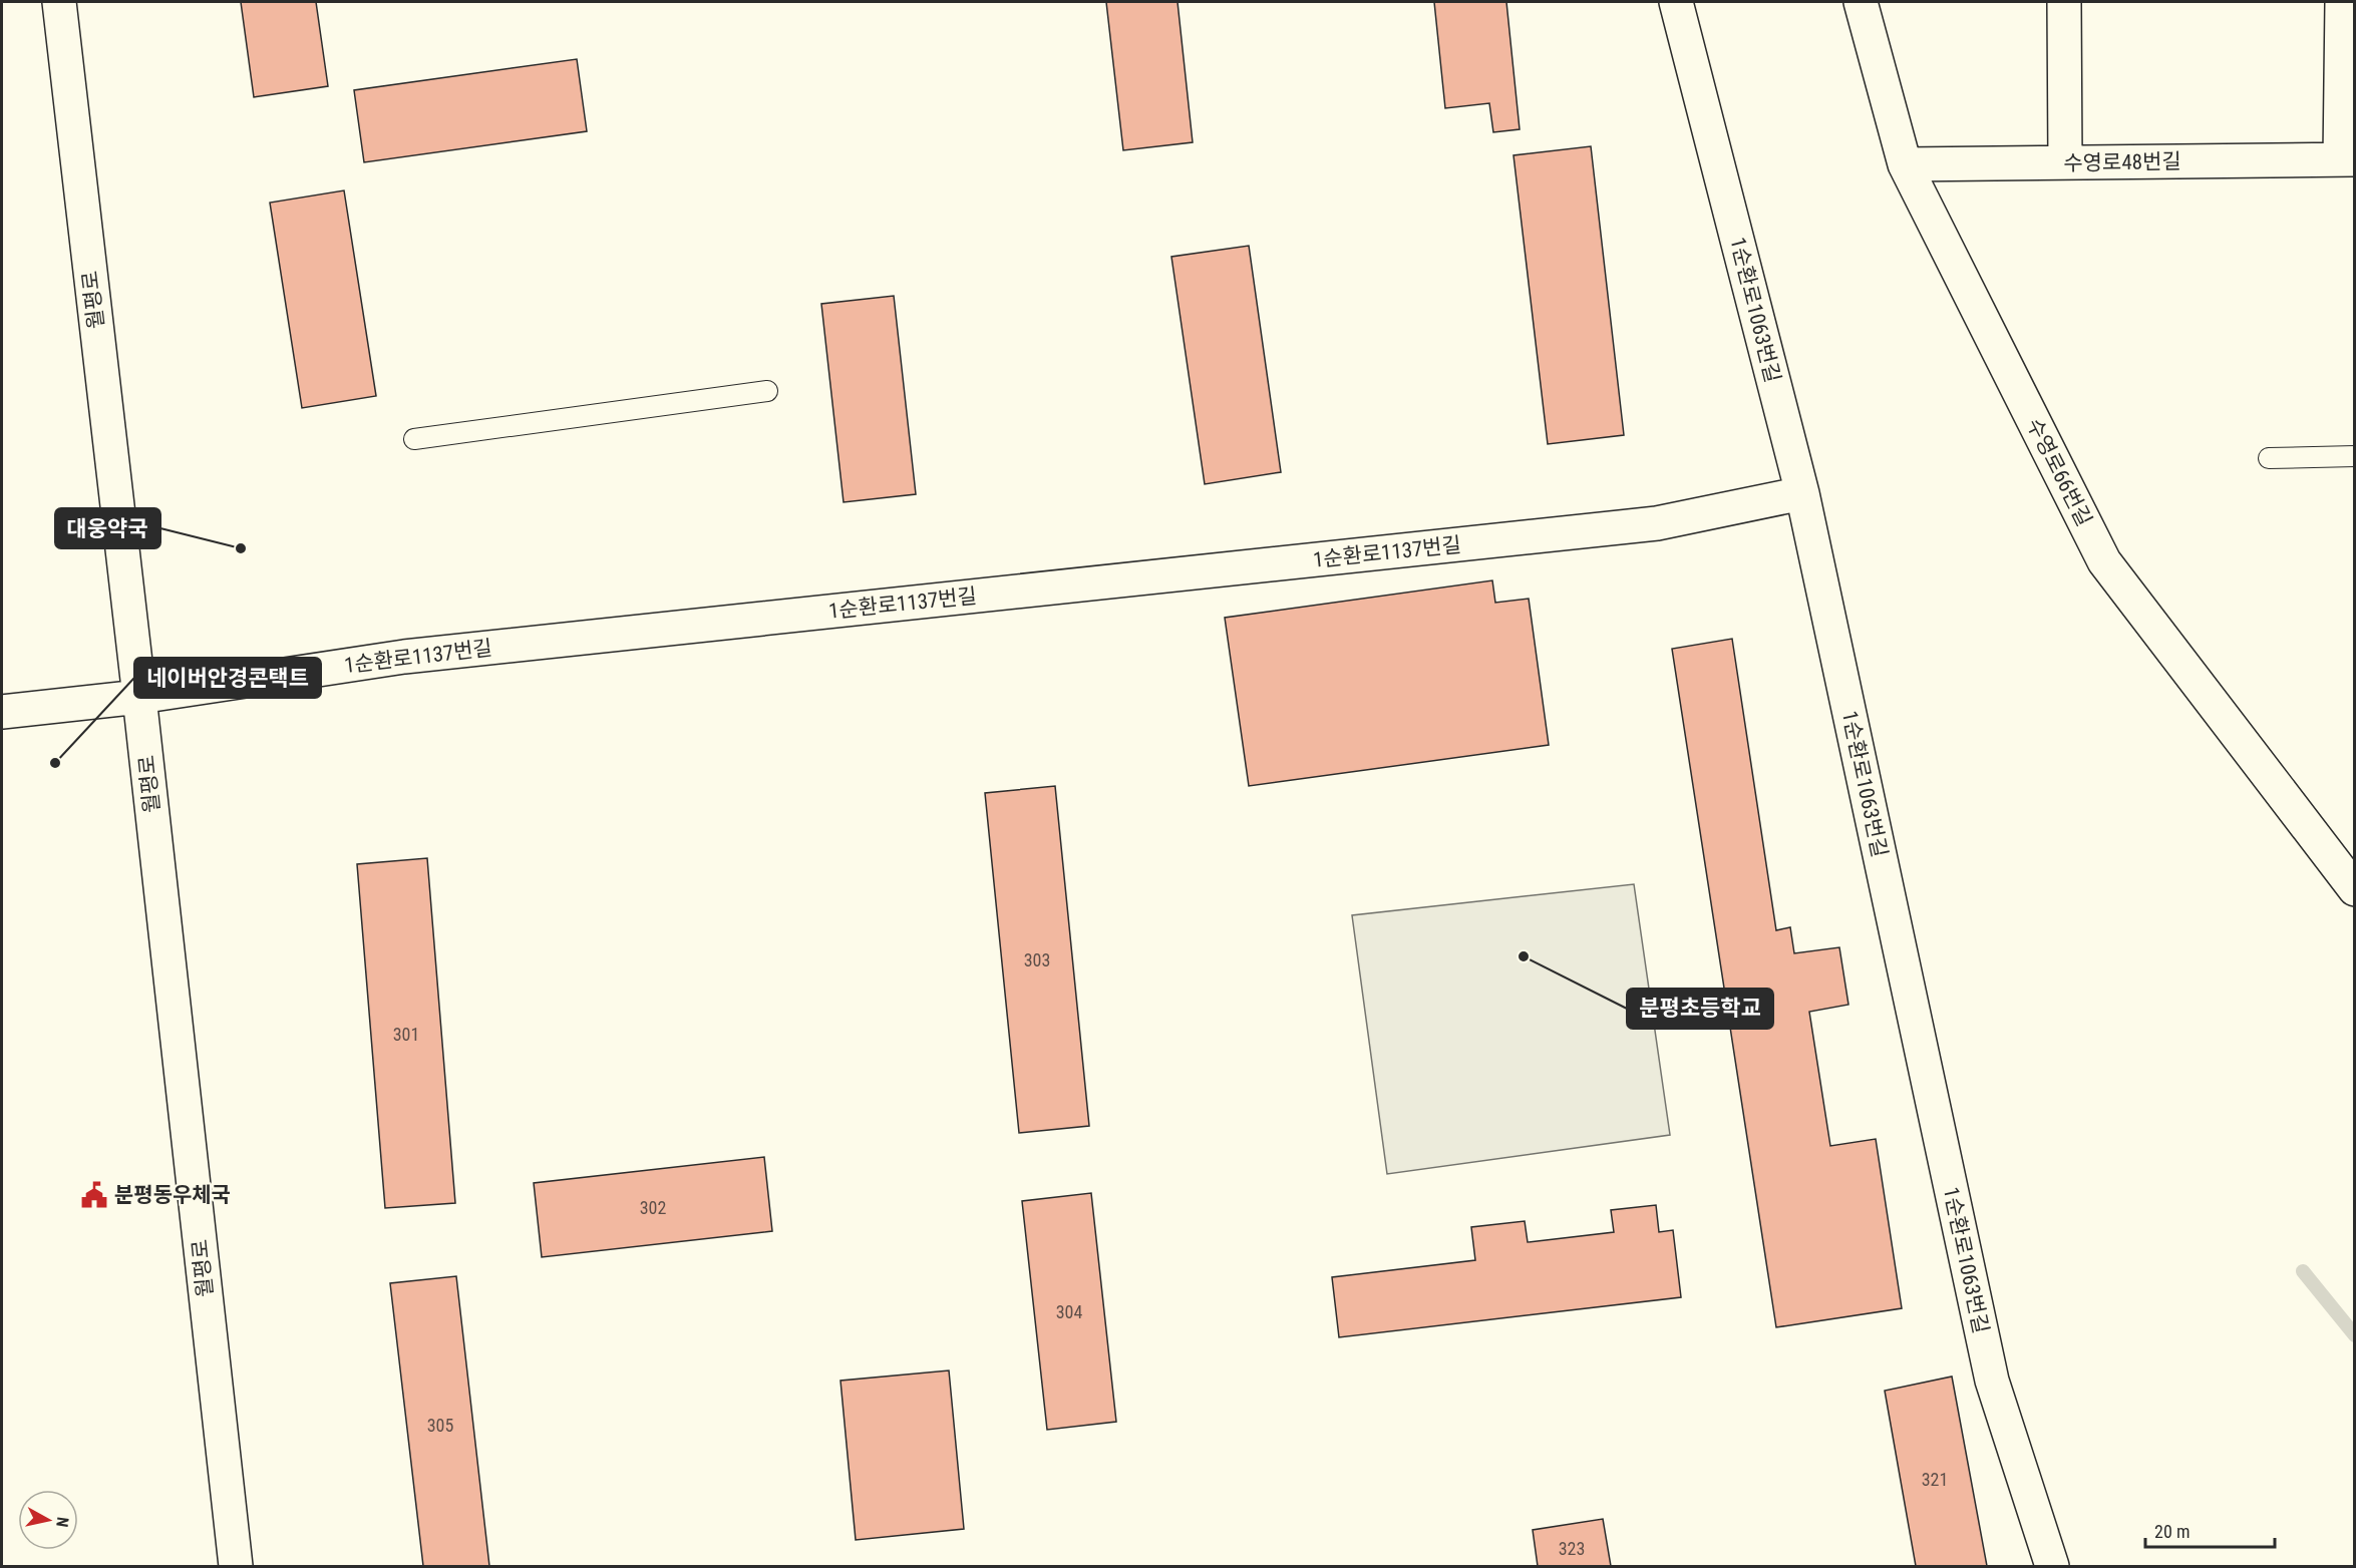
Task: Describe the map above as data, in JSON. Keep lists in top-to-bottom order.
{
  "streets": {
    "street": [
      "수영로48번길",
      "월평로",
      "1순환로1063번길",
      "수영로66번길",
      "1순환로1137번길"
    ]
  },
  "crossings": [
    ["수영로48번길", "수영로66번길"],
    ["월평로", "1순환로1137번길"],
    ["1순환로1063번길", "1순환로1137번길"]
  ],
  "places": {
    "other": ["대웅약국", "네이버안경콘택트", "분평초등학교"],
    "public building": ["분평동우체국"]
  },
  "house_numbers": [
    "303",
    "301",
    "302",
    "304",
    "305",
    "321",
    "323"
  ],
  "scale_bar": "20 m",
  "north": "right"
}
